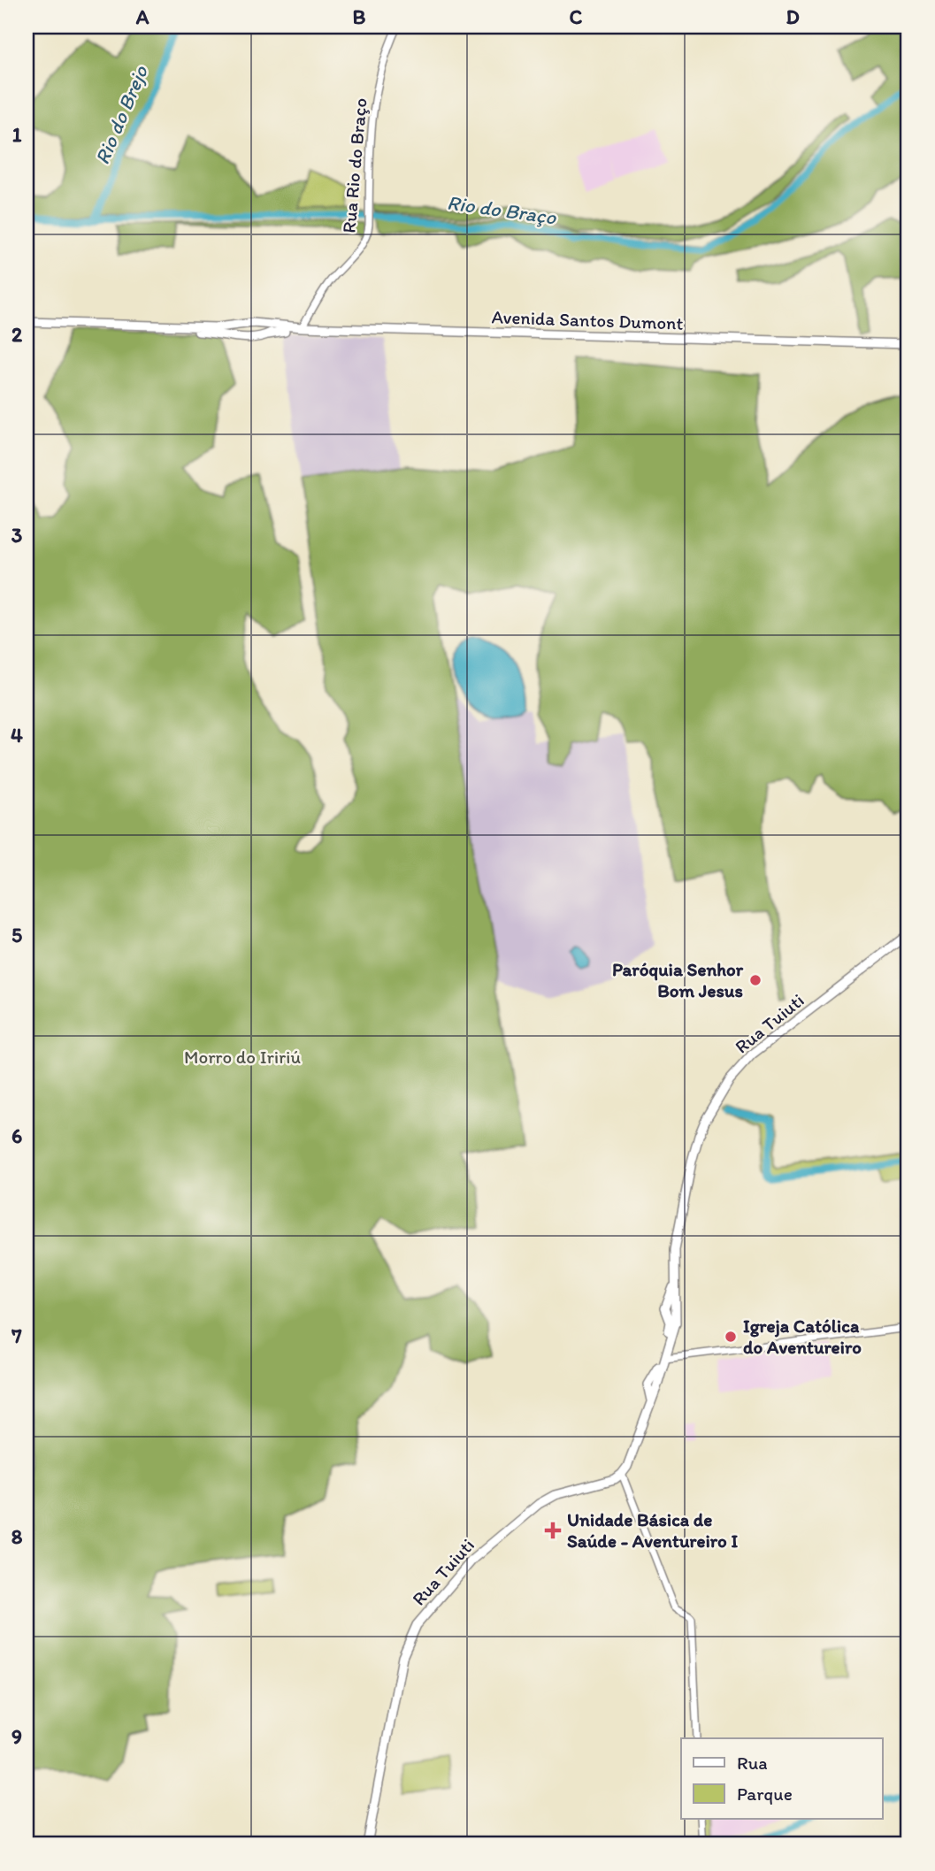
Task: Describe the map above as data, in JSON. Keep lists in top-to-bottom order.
{
  "streets": {
    "main road": ["Avenida Santos Dumont", "Rua Tuiuti"],
    "street": ["Rua Rio do Braço"]
  },
  "crossings": [
    ["Rua Rio do Braço", "Avenida Santos Dumont"]
  ],
  "water": ["Rio do Brejo", "Rio do Braço"],
  "parks": ["Morro do Iririú"],
  "places": {
    "other": ["Paróquia Senhor Bom Jesus", "Igreja Católica do Aventureiro"],
    "health": ["Unidade Básica de Saúde - Aventureiro I"]
  },
  "legend": ["Rua", "Parque"],
  "grid": {
    "columns": [
      "A",
      "B",
      "C",
      "D"
    ],
    "rows": [
      "1",
      "2",
      "3",
      "4",
      "5",
      "6",
      "7",
      "8",
      "9"
    ]
  }
}
